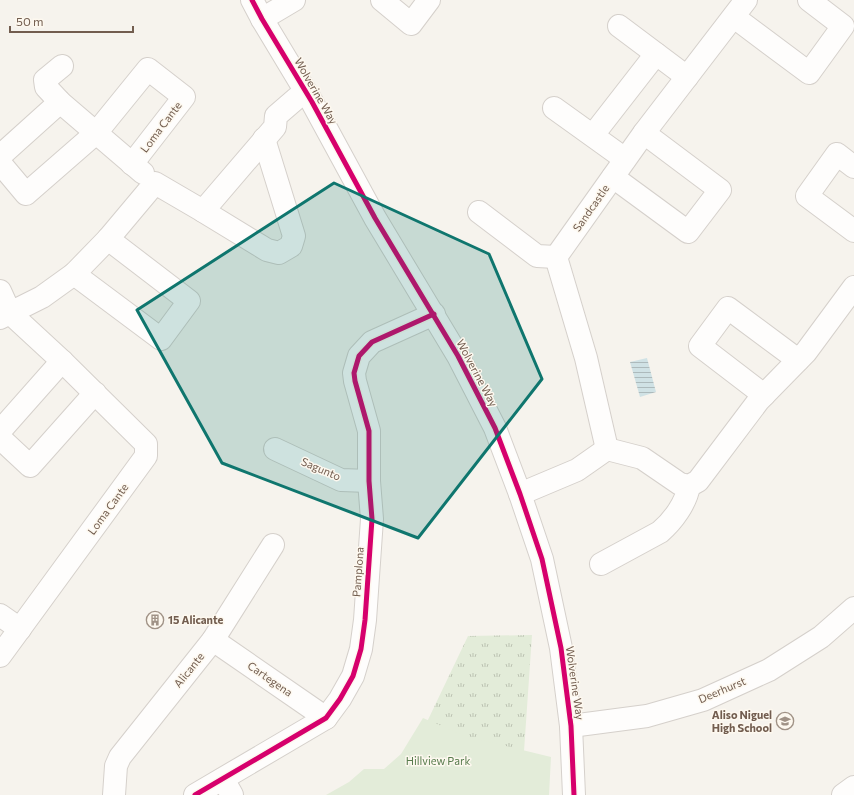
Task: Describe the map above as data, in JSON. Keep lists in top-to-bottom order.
{
  "streets": {
    "street": [
      "Wolverine Way",
      "Loma Cante",
      "Sandcastle",
      "Sagunto",
      "Pamplona",
      "Alicante",
      "Cartegena",
      "Deerhurst"
    ]
  },
  "crossings": [
    ["Wolverine Way", "Pamplona"],
    ["Wolverine Way", "Deerhurst"],
    ["Sagunto", "Pamplona"],
    ["Pamplona", "Cartegena"],
    ["Alicante", "Cartegena"]
  ],
  "parks": ["Hillview Park"],
  "places": {
    "building": ["15 Alicante"],
    "school or university": ["Aliso Niguel High School"]
  },
  "scale_bar": "50 m"
}
